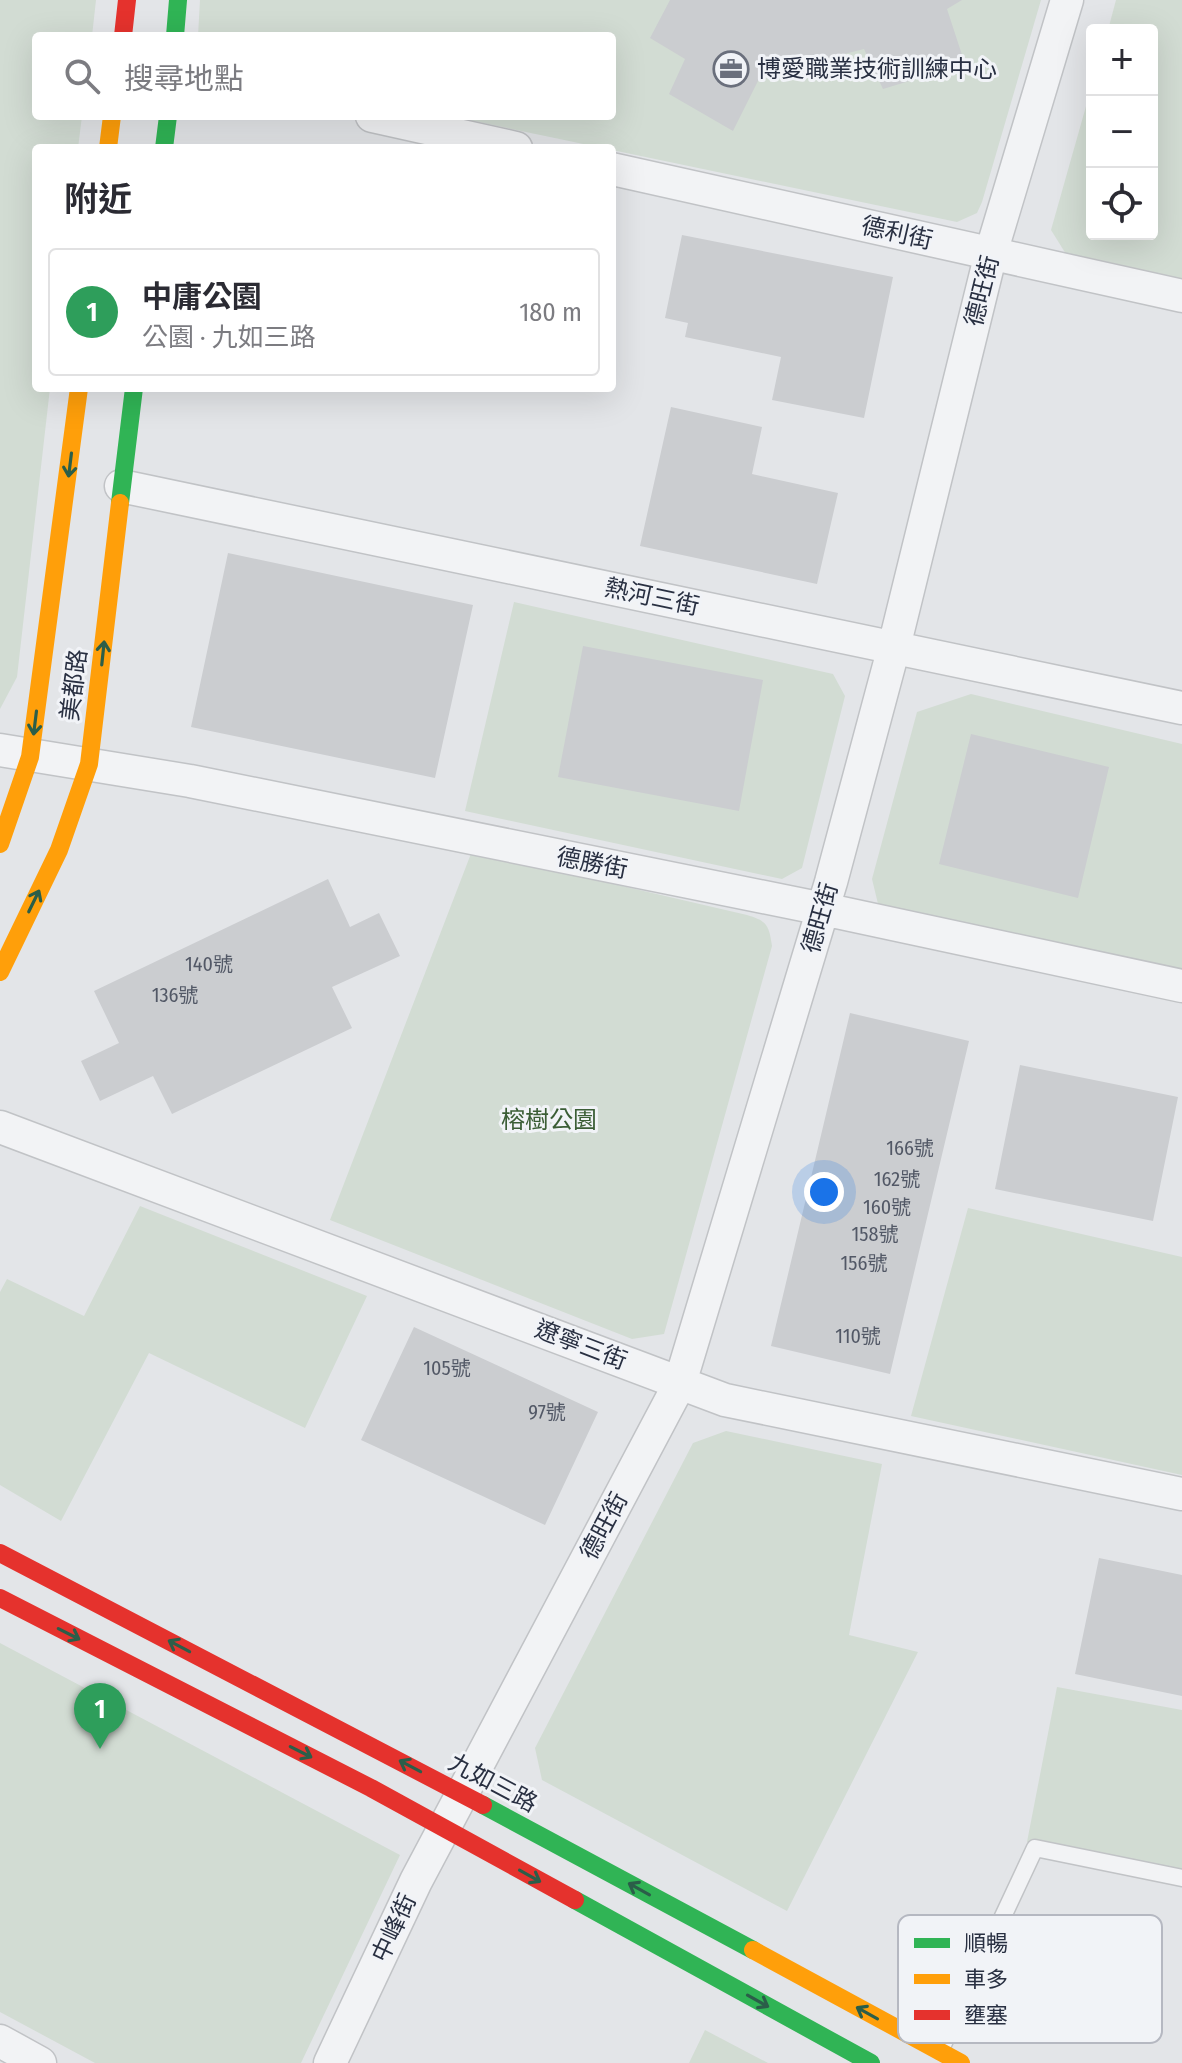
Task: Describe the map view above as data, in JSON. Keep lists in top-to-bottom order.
{
  "streets": {
    "street": [
      "德利街",
      "德旺街",
      "熱河三街",
      "美都路",
      "德勝街",
      "遼寧三街",
      "九如三路",
      "中峰街"
    ]
  },
  "crossings": [
    ["德利街", "德旺街"],
    ["德旺街", "熱河三街"],
    ["德旺街", "德勝街"],
    ["德旺街", "遼寧三街"],
    ["德旺街", "九如三路"],
    ["德旺街", "中峰街"],
    ["熱河三街", "美都路"],
    ["美都路", "德勝街"],
    ["九如三路", "中峰街"]
  ],
  "parks": ["榕樹公園"],
  "places": {
    "office": ["博愛職業技術訓練中心"]
  },
  "house_numbers": [
    "140號",
    "136號",
    "166號",
    "162號",
    "160號",
    "158號",
    "156號",
    "110號",
    "105號",
    "97號"
  ],
  "legend": ["順暢", "車多", "壅塞"],
  "page": {
    "map_buttons": ["+", "−"],
    "search": "搜尋地點",
    "heading": "附近",
    "list": [
      {
        "mark": "1",
        "name": "中庸公園",
        "note": "公園 · 九如三路",
        "value": "180 m"
      }
    ],
    "pins": "1"
  }
}
